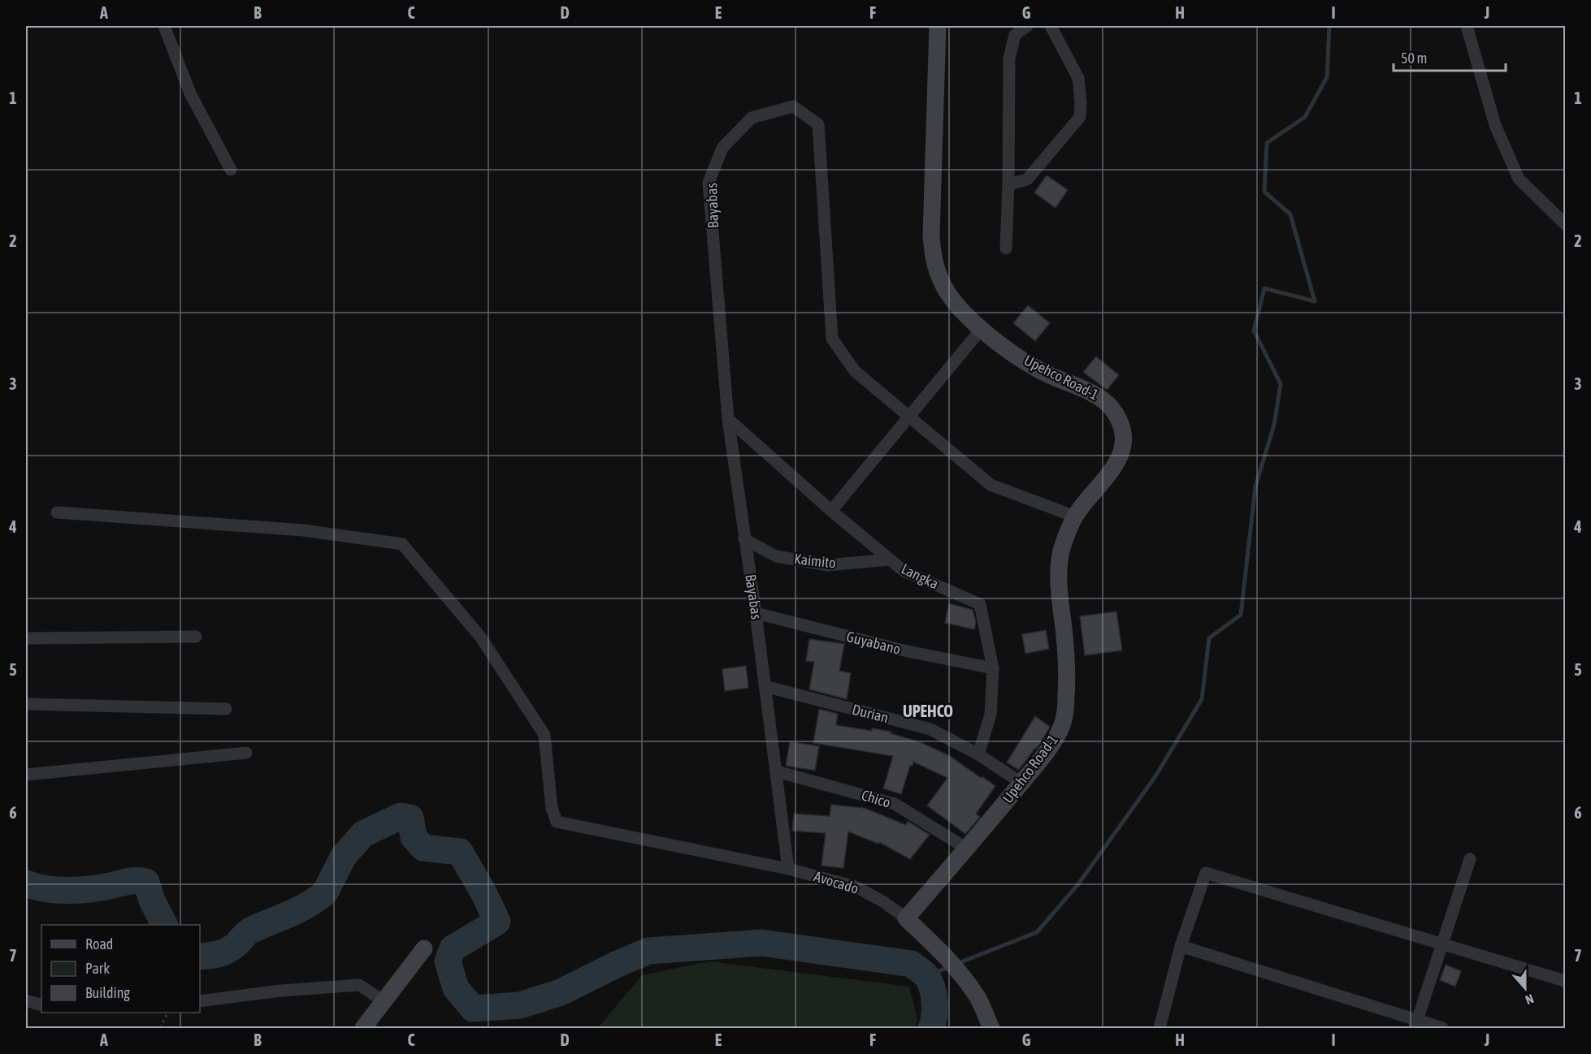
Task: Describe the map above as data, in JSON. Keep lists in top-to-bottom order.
{
  "streets": {
    "street": [
      "Bayabas",
      "Upehco Road-1",
      "Kaimito",
      "Langka",
      "Guyabano",
      "Durian",
      "Chico",
      "Avocado"
    ]
  },
  "crossings": [
    ["Bayabas", "Upehco Road-1"],
    ["Bayabas", "Kaimito"],
    ["Bayabas", "Langka"],
    ["Bayabas", "Guyabano"],
    ["Bayabas", "Durian"],
    ["Bayabas", "Chico"],
    ["Bayabas", "Avocado"],
    ["Upehco Road-1", "Durian"],
    ["Upehco Road-1", "Chico"],
    ["Upehco Road-1", "Avocado"],
    ["Kaimito", "Langka"],
    ["Langka", "Guyabano"],
    ["Langka", "Durian"]
  ],
  "districts": ["UPEHCO"],
  "legend": ["Road", "Park", "Building"],
  "scale_bar": "50 m",
  "north": "bottom",
  "grid": {
    "columns": [
      "A",
      "B",
      "C",
      "D",
      "E",
      "F",
      "G",
      "H",
      "I",
      "J"
    ],
    "rows": [
      "1",
      "2",
      "3",
      "4",
      "5",
      "6",
      "7"
    ]
  }
}
